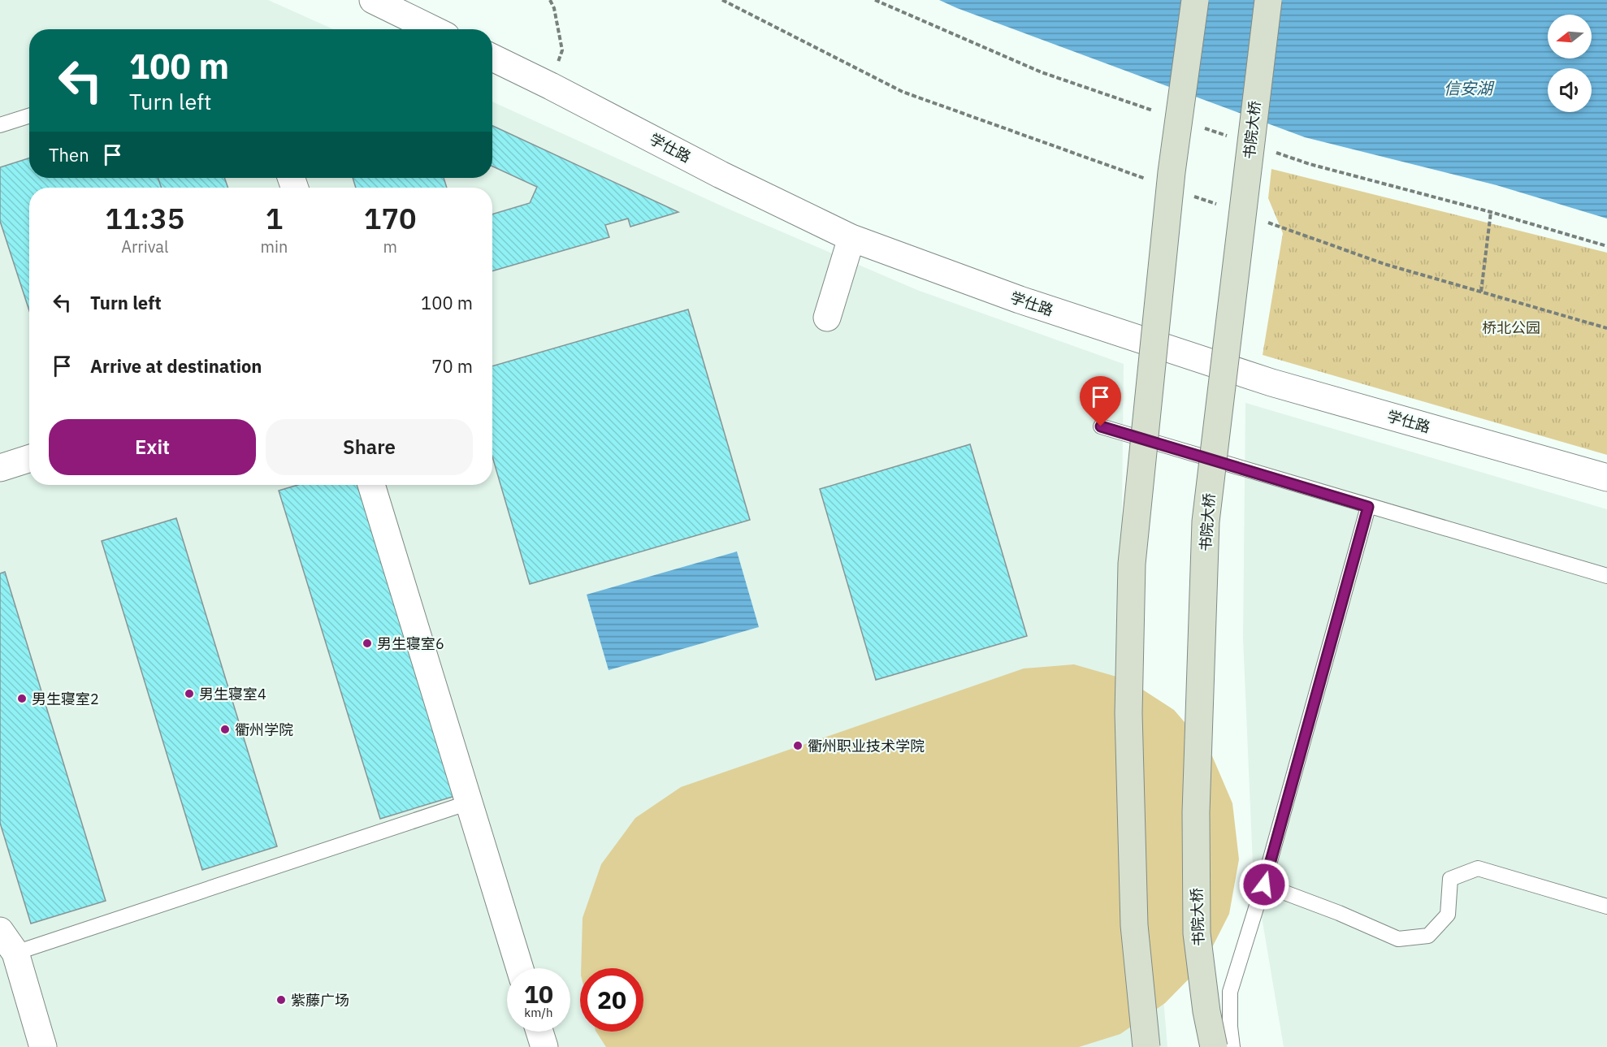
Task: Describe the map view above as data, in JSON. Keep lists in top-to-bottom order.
{
  "streets": {
    "main road": ["书院大桥"],
    "street": ["学仕路"]
  },
  "water": ["信安湖"],
  "parks": ["桥北公园"],
  "places": [
    "男生寝室6",
    "男生寝室4",
    "男生寝室2",
    "衢州学院",
    "衢州职业技术学院",
    "紫藤广场"
  ],
  "north": "left",
  "page": {
    "turn": ["100 m", "Turn left"],
    "then": "Then",
    "eta": [
      "11:35",
      "Arrival",
      "1",
      "min",
      "170",
      "m"
    ],
    "list": [
      {
        "name": "Turn left",
        "value": "100 m"
      },
      {
        "name": "Arrive at destination",
        "value": "70 m"
      }
    ],
    "buttons": ["Exit", "Share"],
    "speed": "10 km/h",
    "limit": "20"
  }
}
